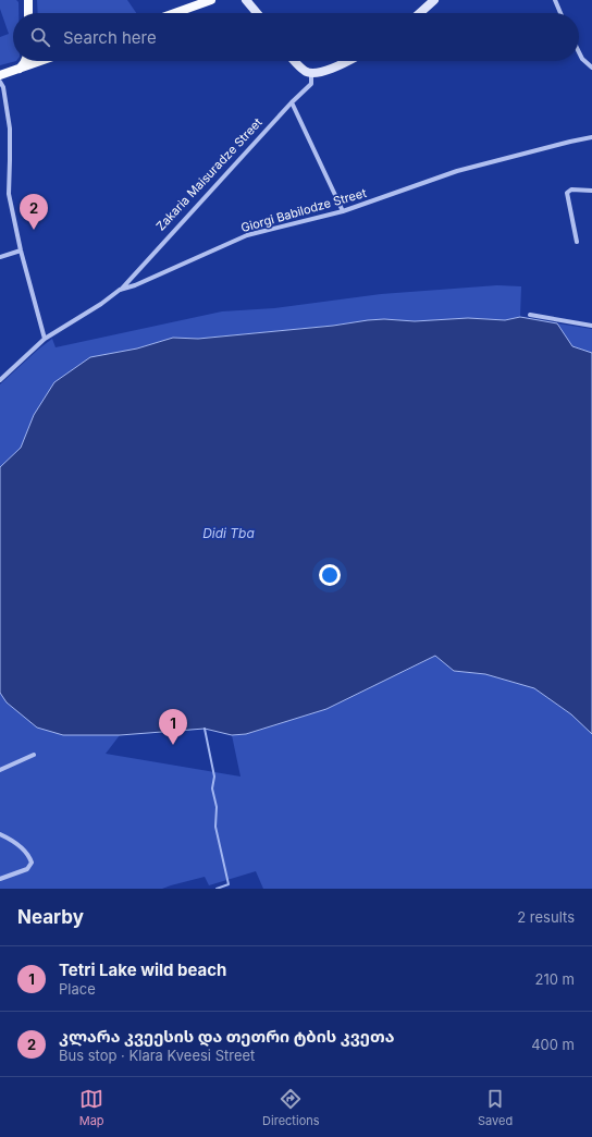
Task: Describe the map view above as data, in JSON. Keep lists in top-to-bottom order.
{
  "streets": {
    "street": ["Zakaria Maisuradze Street", "Giorgi Babilodze Street"]
  },
  "crossings": [
    ["Zakaria Maisuradze Street", "Giorgi Babilodze Street"]
  ],
  "water": ["Didi Tba"],
  "page": {
    "search": "Search here",
    "pins": ["2", "1"],
    "heading": ["Nearby", "2 results"],
    "list": [
      {
        "mark": "1",
        "name": "Tetri Lake wild beach",
        "note": "Place",
        "value": "210 m"
      },
      {
        "mark": "2",
        "name": "კლარა კვეესის და თეთრი ტბის კვეთა",
        "note": "Bus stop · Klara Kveesi Street",
        "value": "400 m"
      }
    ],
    "nav": ["Map", "Directions", "Saved"]
  }
}
